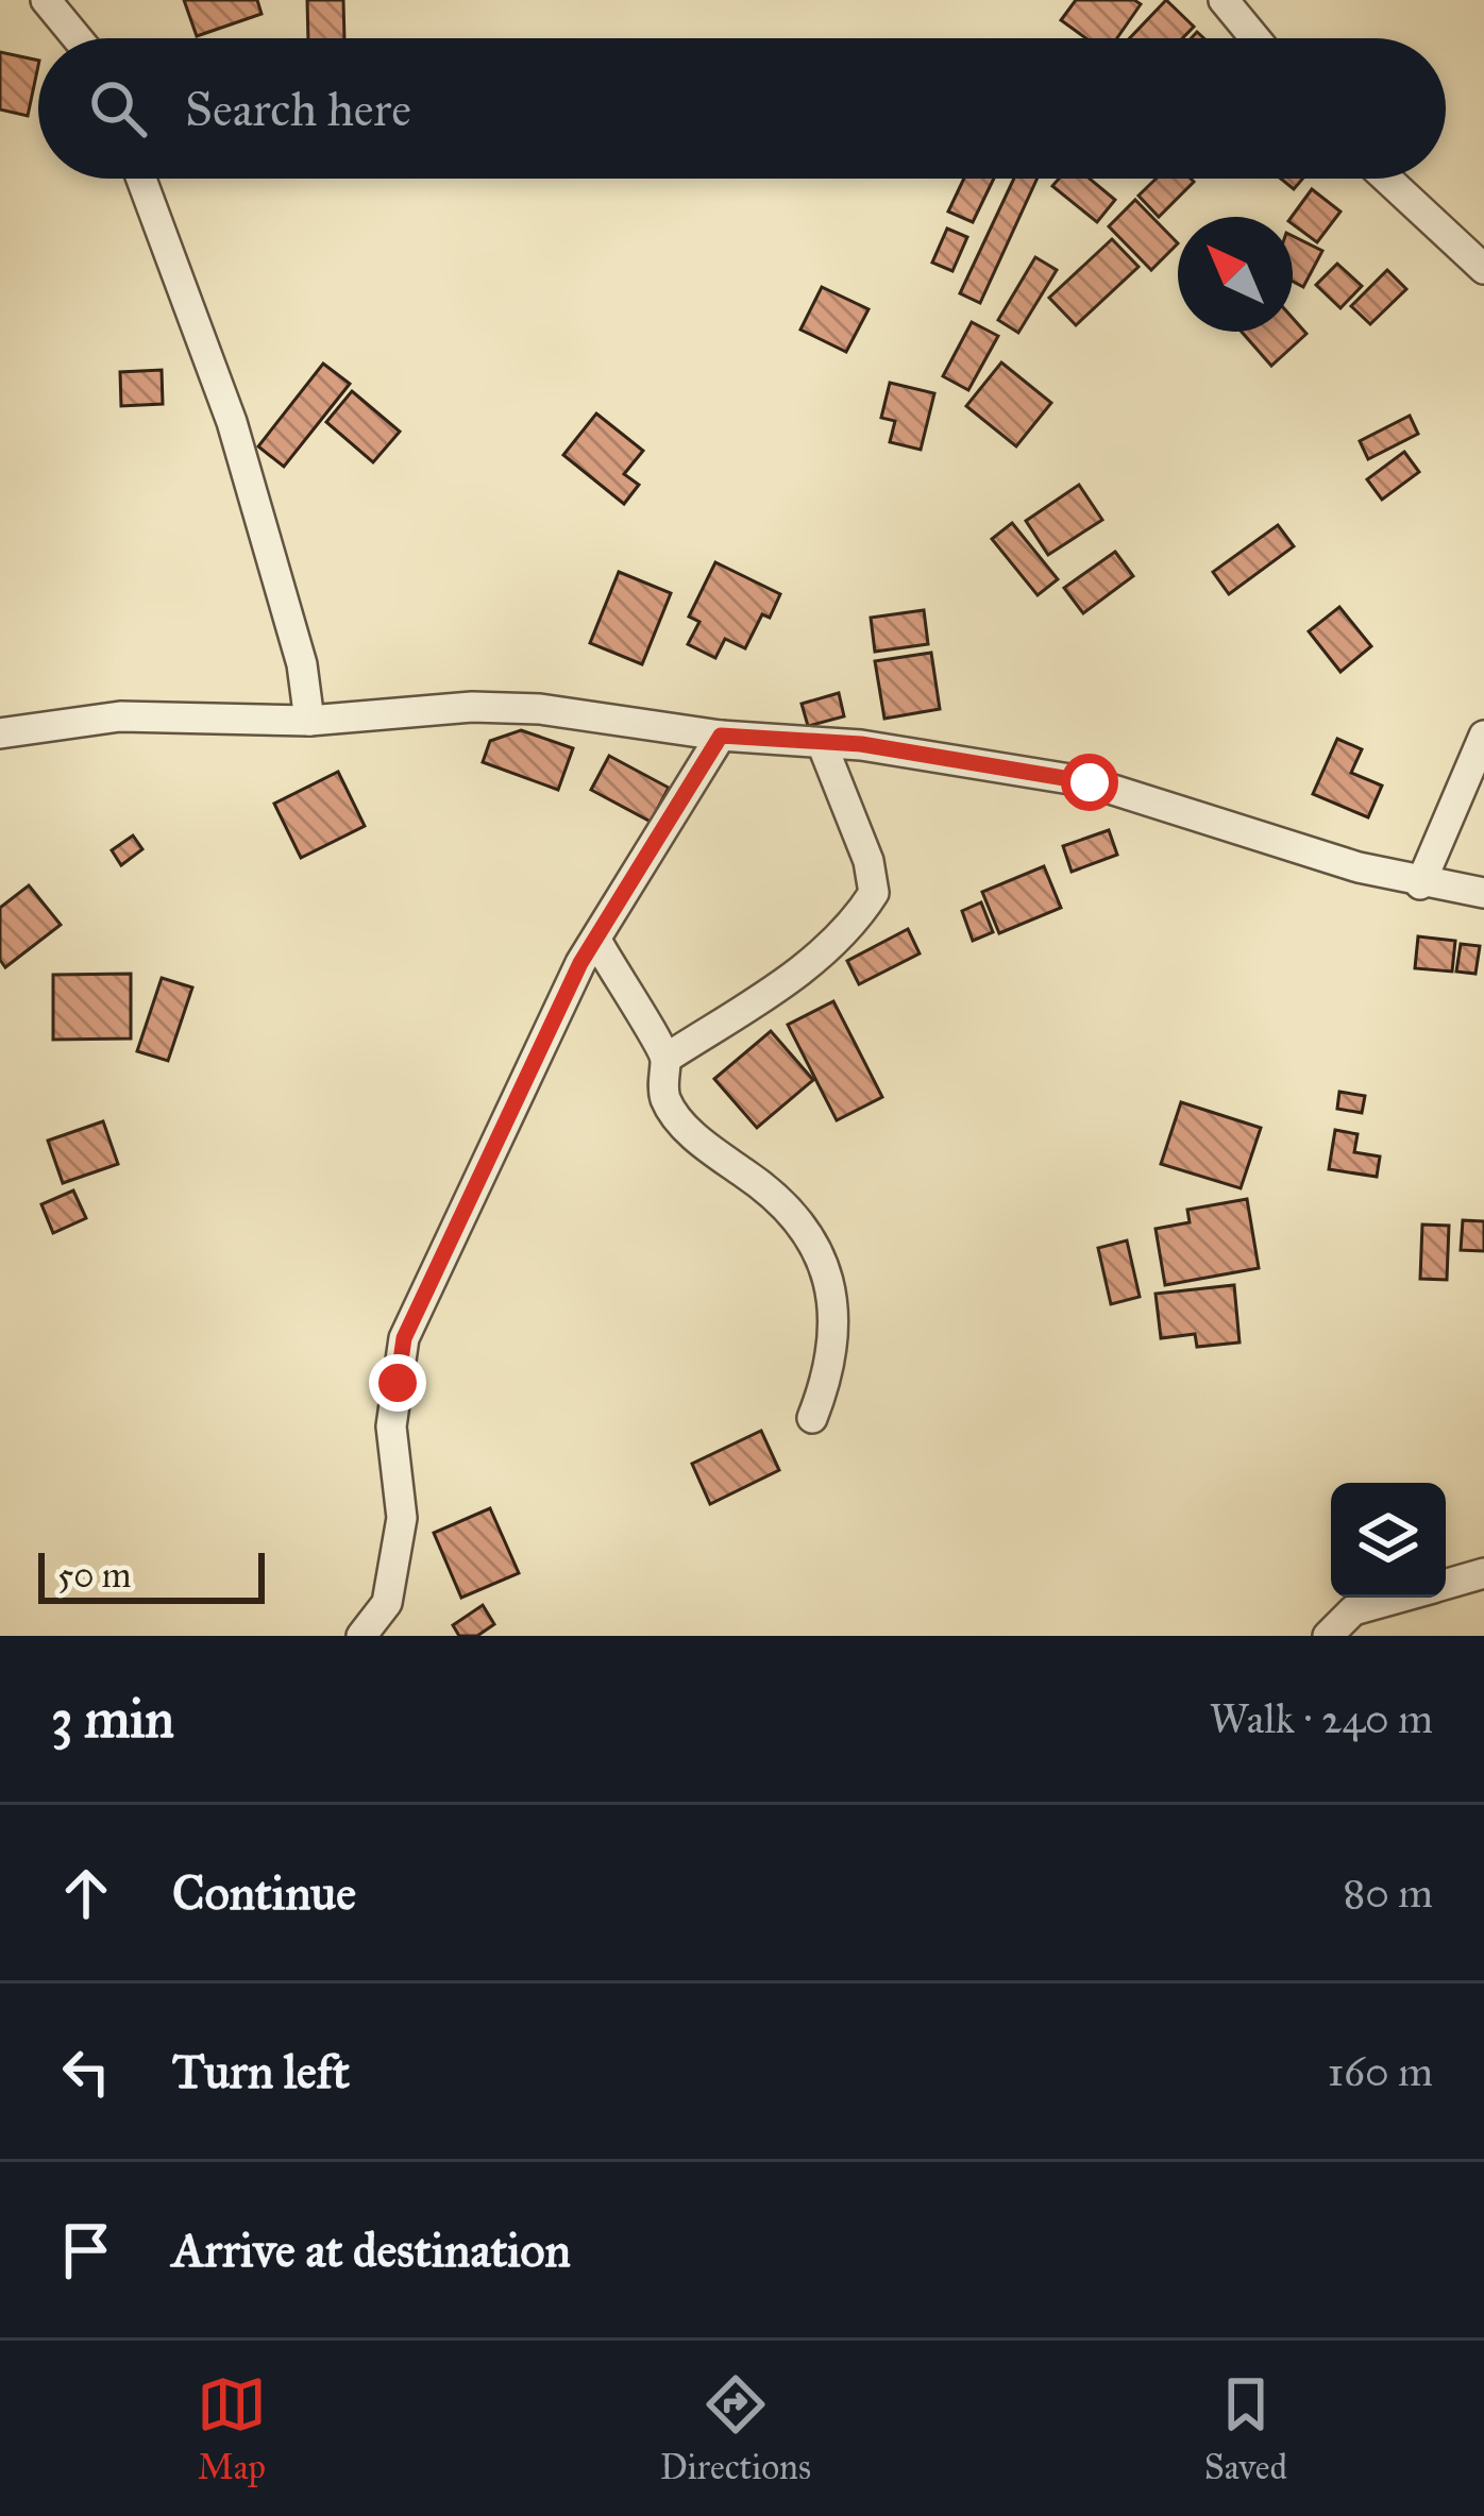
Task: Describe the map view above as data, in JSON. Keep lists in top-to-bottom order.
{
  "scale_bar": "50 m",
  "north": "top left",
  "page": {
    "search": "Search here",
    "scale": "50 m",
    "heading": ["3 min", "Walk · 240 m"],
    "list": [
      ["Continue", "80 m"],
      ["Turn left", "160 m"],
      "Arrive at destination"
    ],
    "nav": ["Map", "Directions", "Saved"]
  }
}
